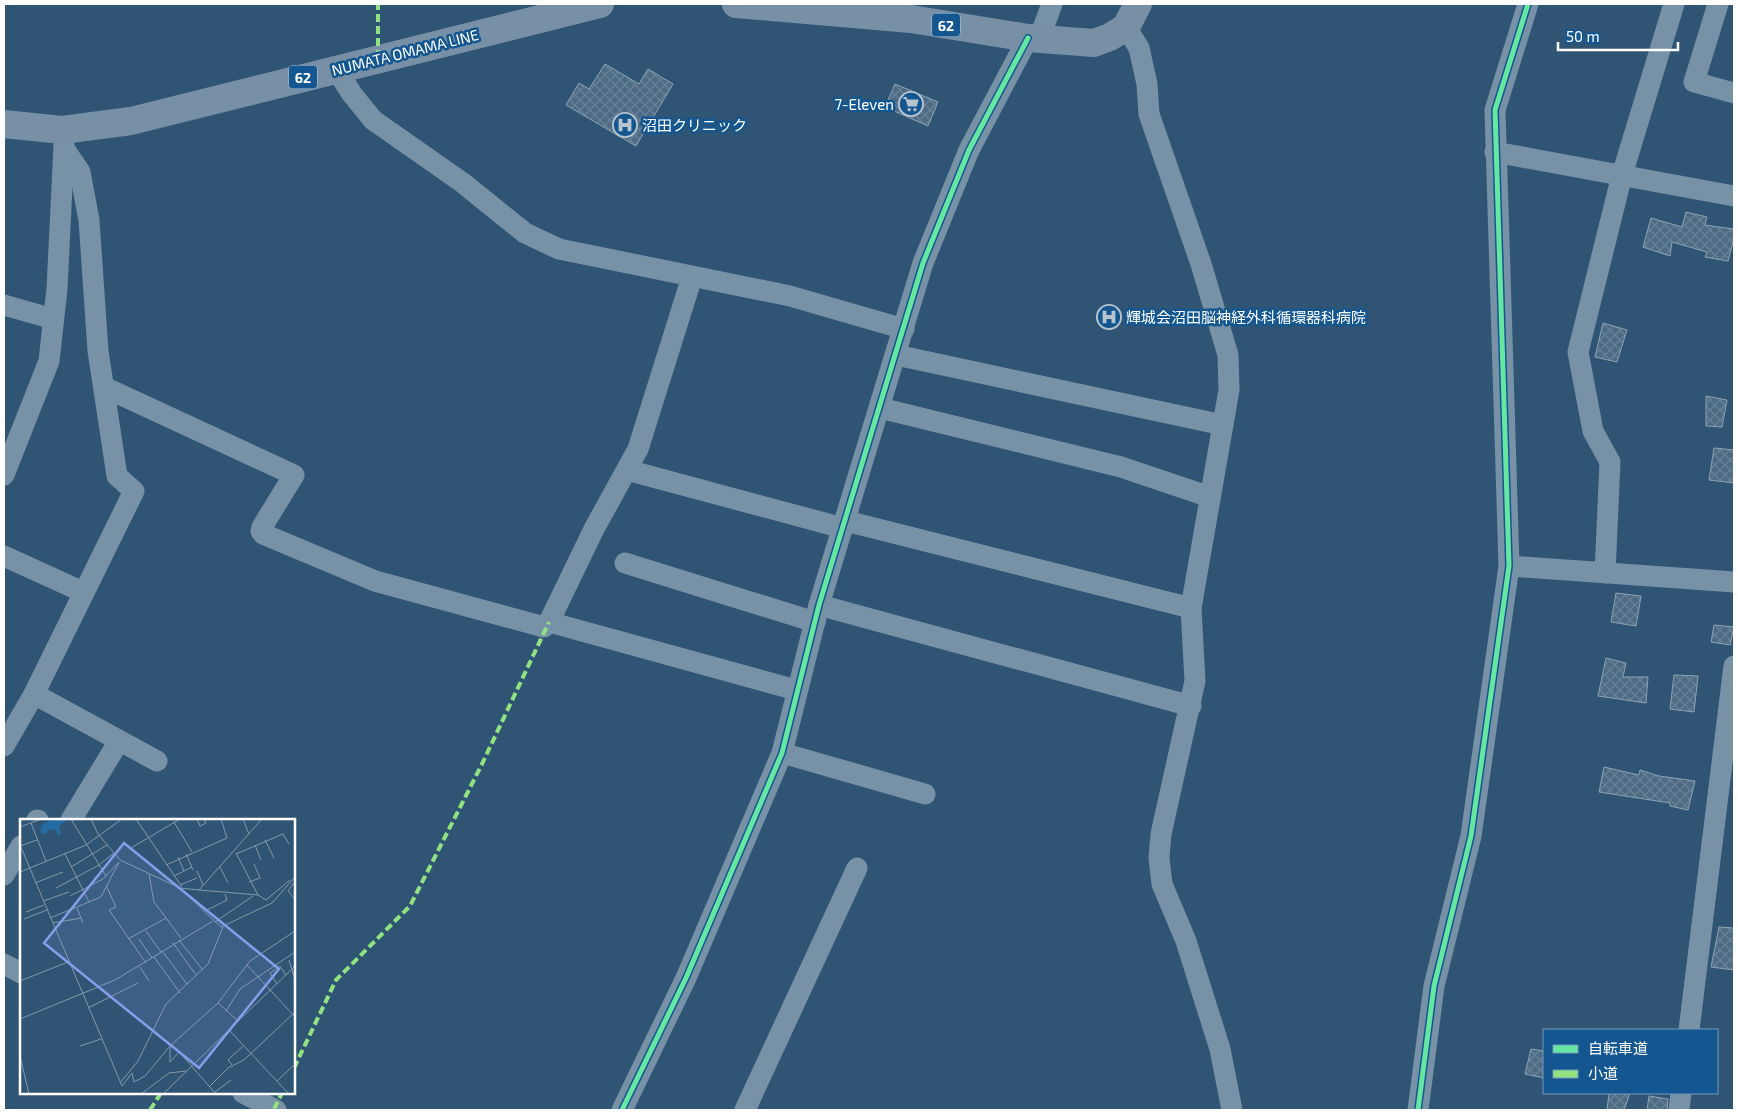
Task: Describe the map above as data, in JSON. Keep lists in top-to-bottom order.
{
  "streets": {
    "main road": ["62", "NUMATA OMAMA LINE"]
  },
  "places": {
    "supermarket": ["7-Eleven"],
    "hospital": ["沼田クリニック", "輝城会沼田脳神経外科循環器科病院"]
  },
  "legend": ["自転車道", "小道"],
  "scale_bar": "50 m"
}
